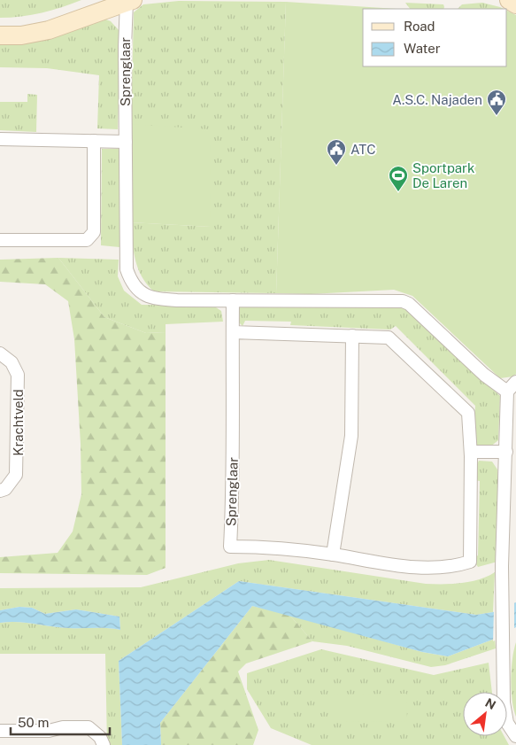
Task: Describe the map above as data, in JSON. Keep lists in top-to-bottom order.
{
  "streets": {
    "street": ["Sprenglaar", "Krachtveld"]
  },
  "places": {
    "public building": ["A.S.C. Najaden", "ATC"],
    "sports": ["Sportpark De Laren"]
  },
  "legend": ["Road", "Water"],
  "scale_bar": "50 m",
  "north": "top right"
}
